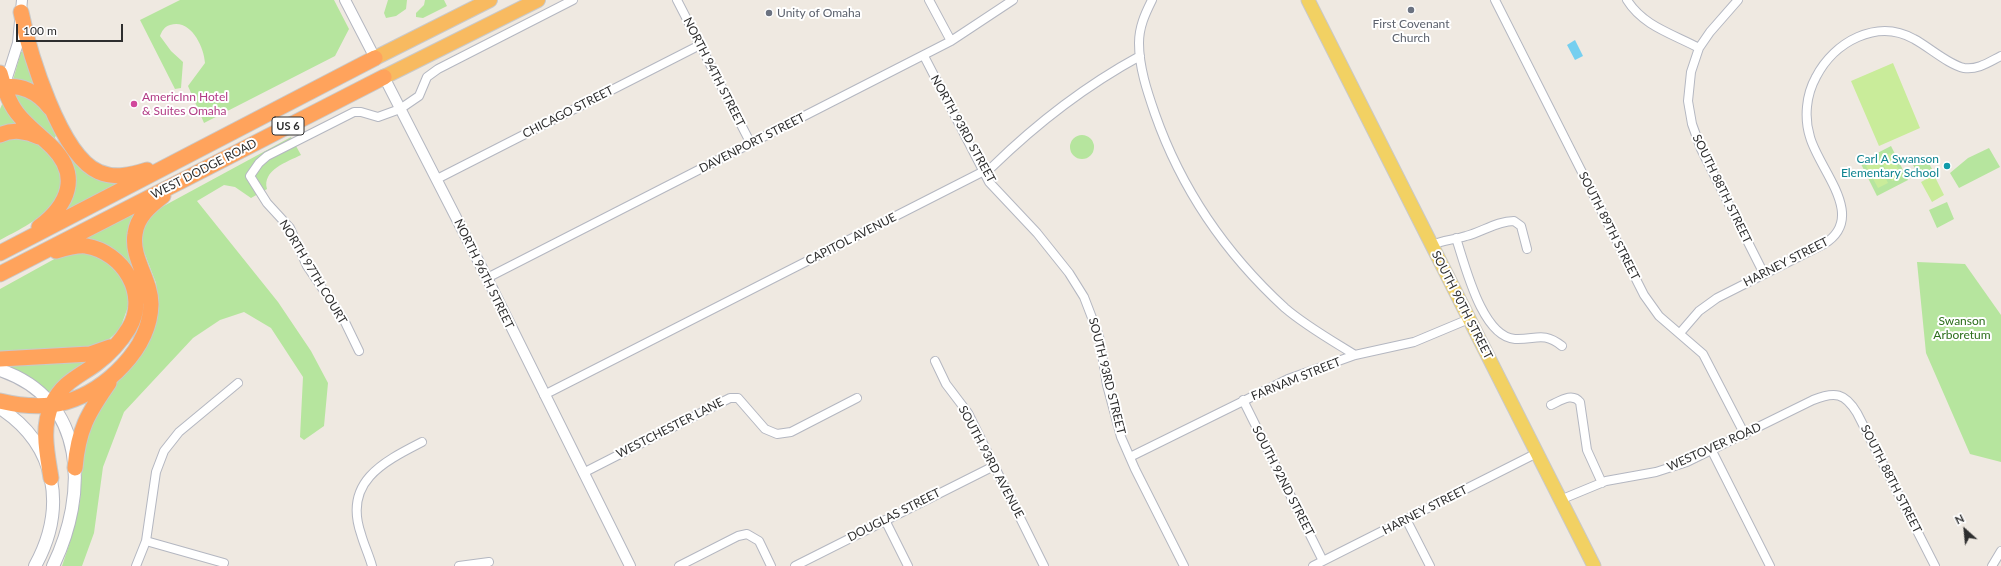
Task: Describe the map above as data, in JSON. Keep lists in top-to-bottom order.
{
  "streets": {
    "highway": ["US 6", "WEST DODGE ROAD"],
    "main road": ["SOUTH 90TH STREET"],
    "street": [
      "NORTH 94TH STREET",
      "CHICAGO STREET",
      "NORTH 93RD STREET",
      "DAVENPORT STREET",
      "SOUTH 88TH STREET",
      "SOUTH 89TH STREET",
      "CAPITOL AVENUE",
      "HARNEY STREET",
      "NORTH 97TH COURT",
      "NORTH 96TH STREET",
      "SOUTH 93RD STREET",
      "FARNAM STREET",
      "WESTCHESTER LANE",
      "WESTOVER ROAD",
      "SOUTH 93RD AVENUE",
      "SOUTH 92ND STREET",
      "DOUGLAS STREET"
    ]
  },
  "crossings": [
    ["NORTH 94TH STREET", "CHICAGO STREET"],
    ["NORTH 94TH STREET", "DAVENPORT STREET"],
    ["CHICAGO STREET", "NORTH 96TH STREET"],
    ["NORTH 93RD STREET", "DAVENPORT STREET"],
    ["NORTH 93RD STREET", "CAPITOL AVENUE"],
    ["NORTH 93RD STREET", "SOUTH 93RD STREET"],
    ["DAVENPORT STREET", "NORTH 96TH STREET"],
    ["WEST DODGE ROAD", "NORTH 96TH STREET"],
    ["SOUTH 88TH STREET", "HARNEY STREET"],
    ["SOUTH 88TH STREET", "WESTOVER ROAD"],
    ["SOUTH 89TH STREET", "HARNEY STREET"],
    ["SOUTH 89TH STREET", "WESTOVER ROAD"],
    ["CAPITOL AVENUE", "NORTH 96TH STREET"],
    ["HARNEY STREET", "SOUTH 90TH STREET"],
    ["HARNEY STREET", "SOUTH 92ND STREET"],
    ["NORTH 97TH COURT", "NORTH 96TH STREET"],
    ["NORTH 96TH STREET", "WESTCHESTER LANE"],
    ["SOUTH 90TH STREET", "FARNAM STREET"],
    ["SOUTH 90TH STREET", "WESTOVER ROAD"],
    ["SOUTH 93RD STREET", "FARNAM STREET"],
    ["FARNAM STREET", "SOUTH 92ND STREET"],
    ["SOUTH 93RD AVENUE", "DOUGLAS STREET"]
  ],
  "parks": ["Swanson Arboretum"],
  "places": [
    "First Covenant Church",
    "Unity of Omaha",
    "AmericInn Hotel & Suites Omaha",
    "Carl A Swanson Elementary School"
  ],
  "scale_bar": "100 m",
  "north": "top left"
}
